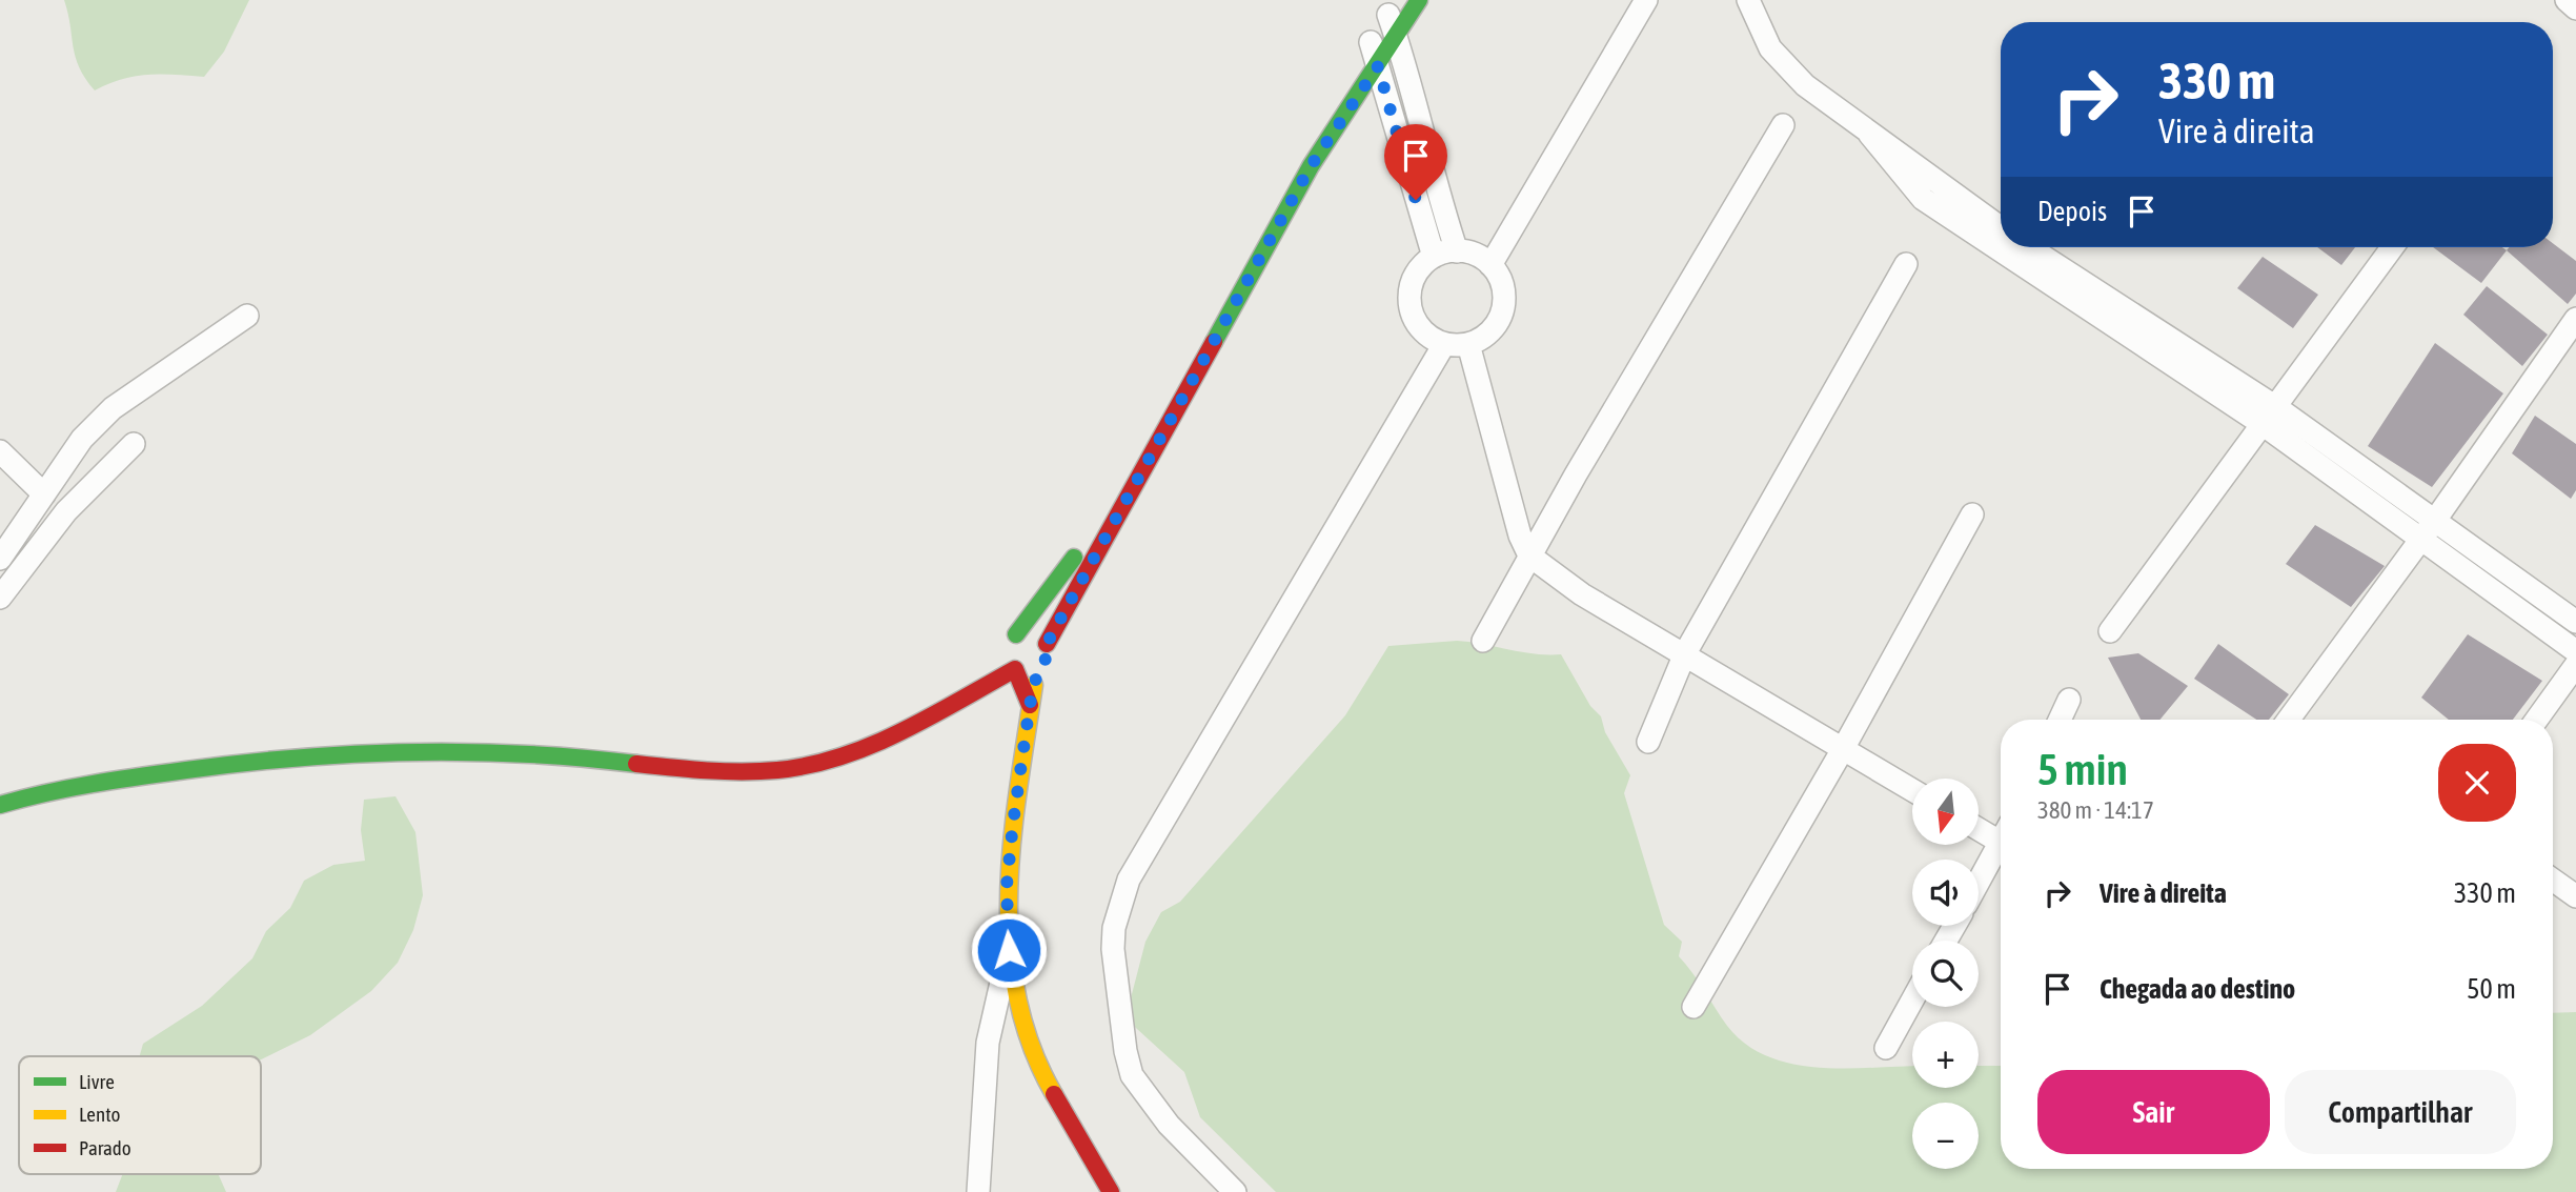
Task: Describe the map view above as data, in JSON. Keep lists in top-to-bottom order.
{
  "legend": ["Livre", "Lento", "Parado"],
  "north": "bottom",
  "page": {
    "turn": ["330 m", "Vire à direita"],
    "then": "Depois",
    "heading": ["5 min", "380 m · 14:17"],
    "map_buttons": ["+", "−"],
    "list": [
      {
        "name": "Vire à direita",
        "value": "330 m"
      },
      {
        "name": "Chegada ao destino",
        "value": "50 m"
      }
    ],
    "buttons": ["Sair", "Compartilhar"]
  }
}
